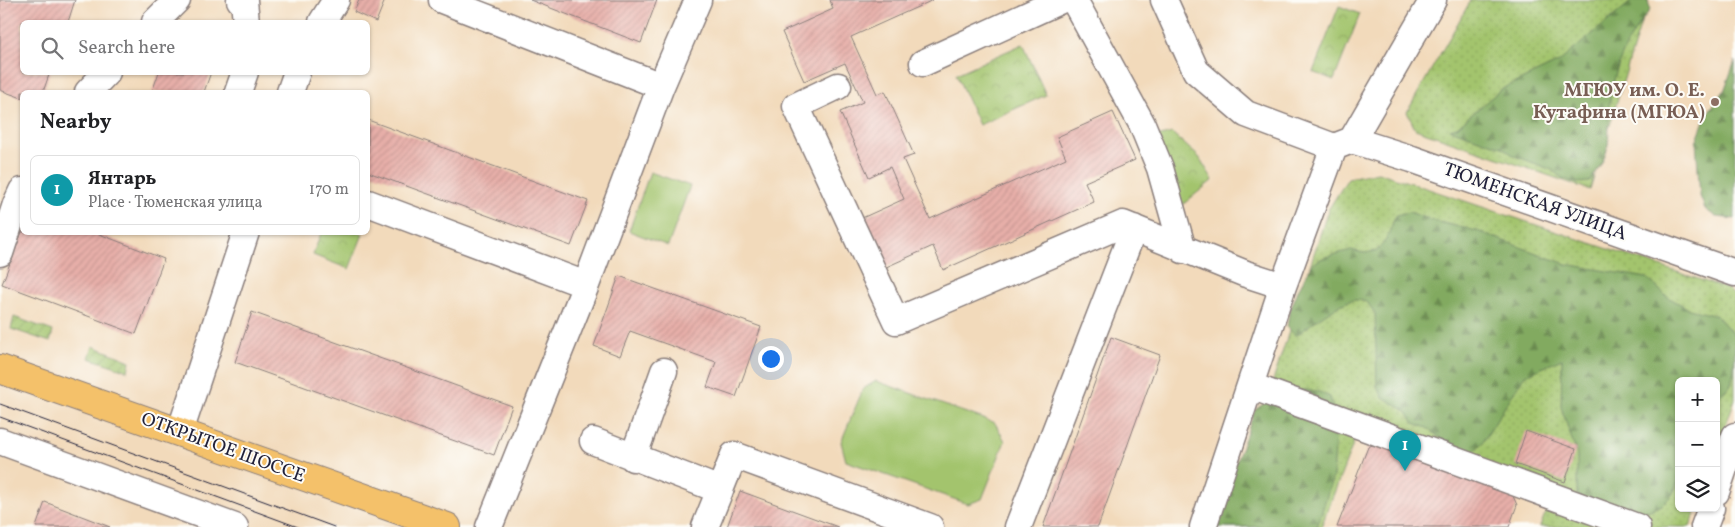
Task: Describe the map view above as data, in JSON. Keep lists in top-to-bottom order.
{
  "streets": {
    "main road": ["ОТКРЫТОЕ ШОССЕ"],
    "street": ["ТЮМЕНСКАЯ УЛИЦА"]
  },
  "places": ["МГЮУ им. О. Е. Кутафина (МГЮА)"],
  "page": {
    "search": "Search here",
    "heading": "Nearby",
    "list": [
      {
        "mark": "1",
        "name": "Янтарь",
        "note": "Place · Тюменская улица",
        "value": "170 m"
      }
    ],
    "map_buttons": ["+", "−"],
    "pins": "1"
  }
}
